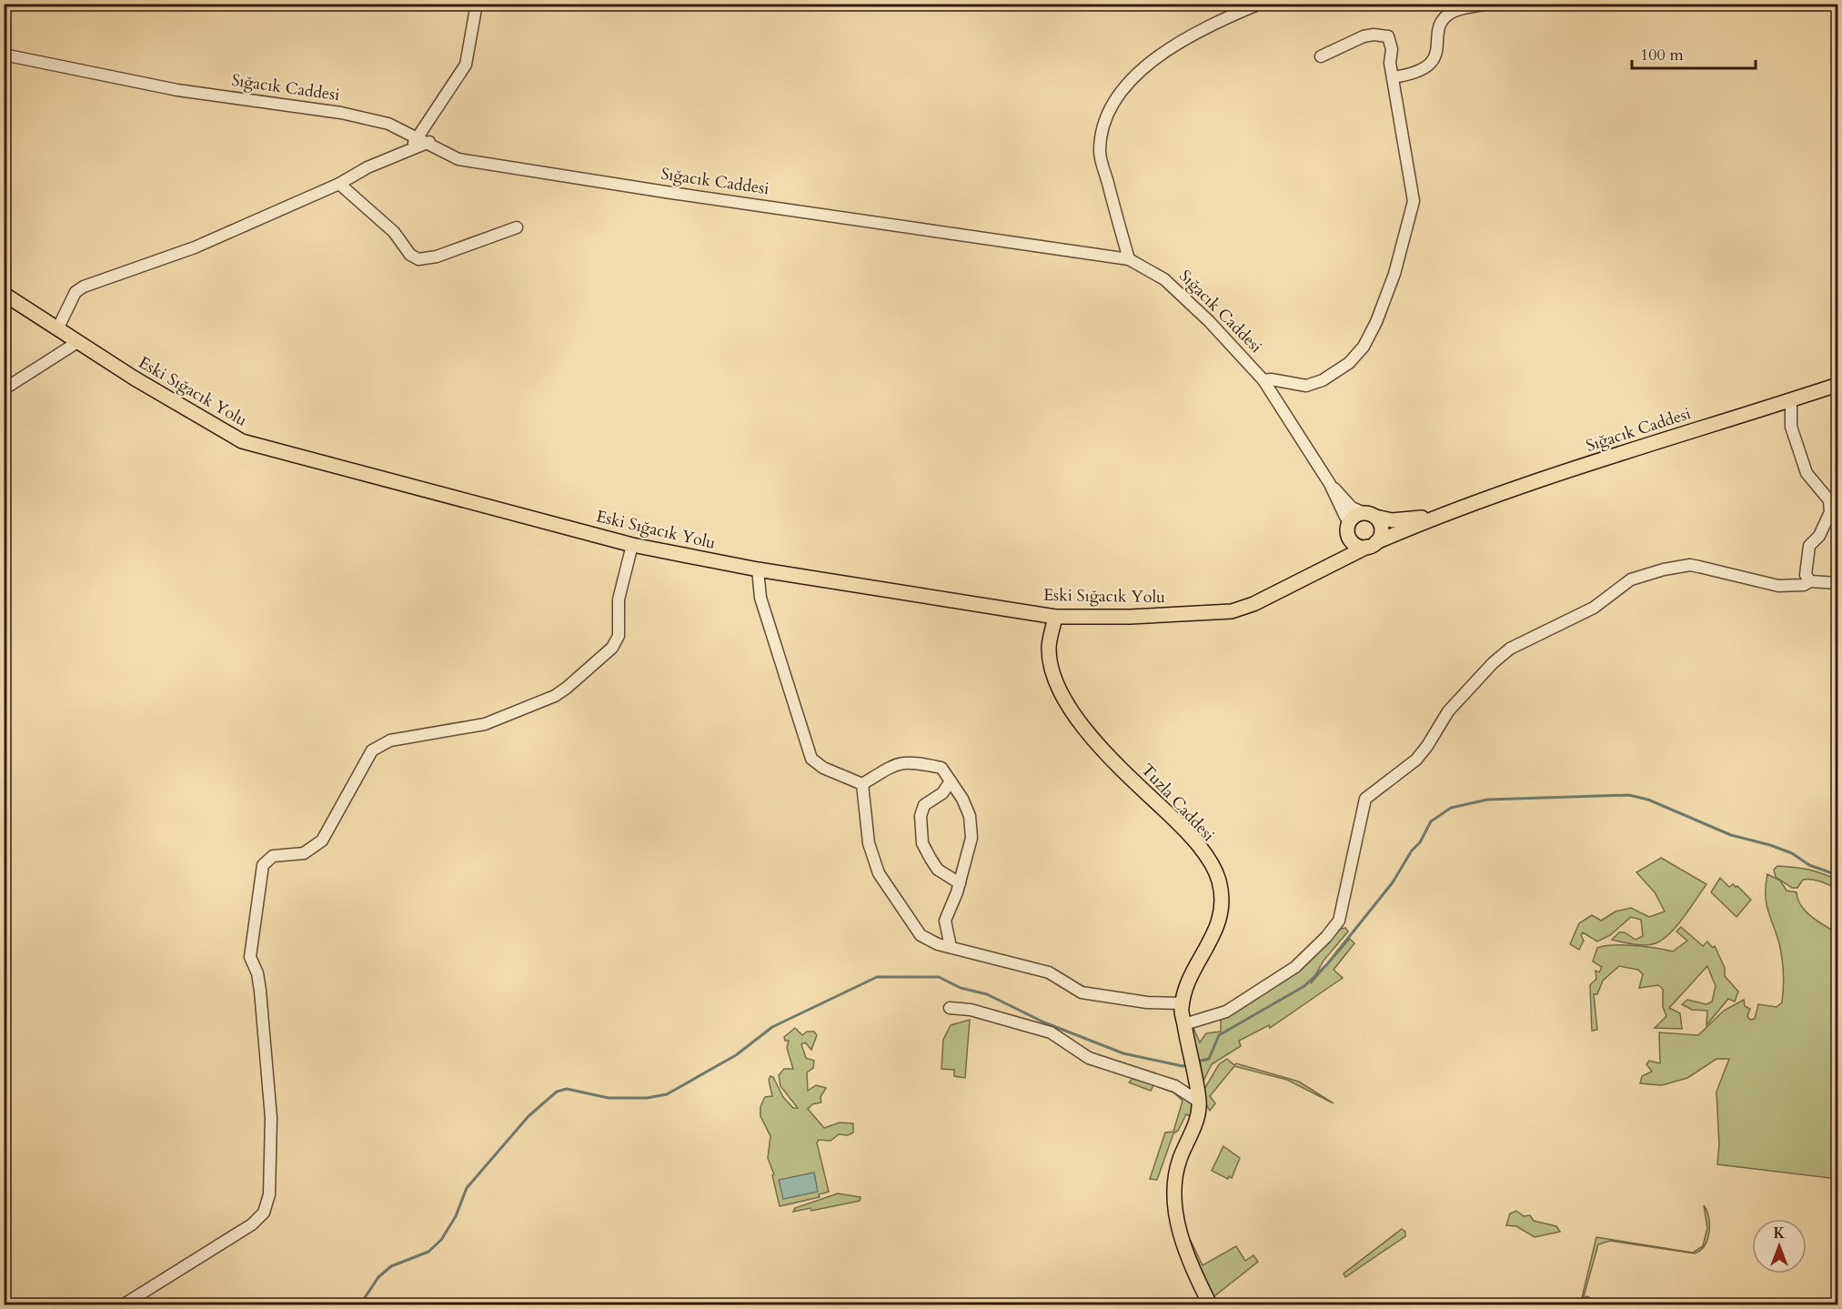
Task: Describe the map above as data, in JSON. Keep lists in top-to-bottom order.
{
  "streets": {
    "main road": ["Sığacık Caddesi", "Eski Sığacık Yolu", "Tuzla Caddesi"]
  },
  "crossings": [
    ["Sığacık Caddesi", "Eski Sığacık Yolu"],
    ["Eski Sığacık Yolu", "Tuzla Caddesi"]
  ],
  "scale_bar": "100 m",
  "north": "top"
}
